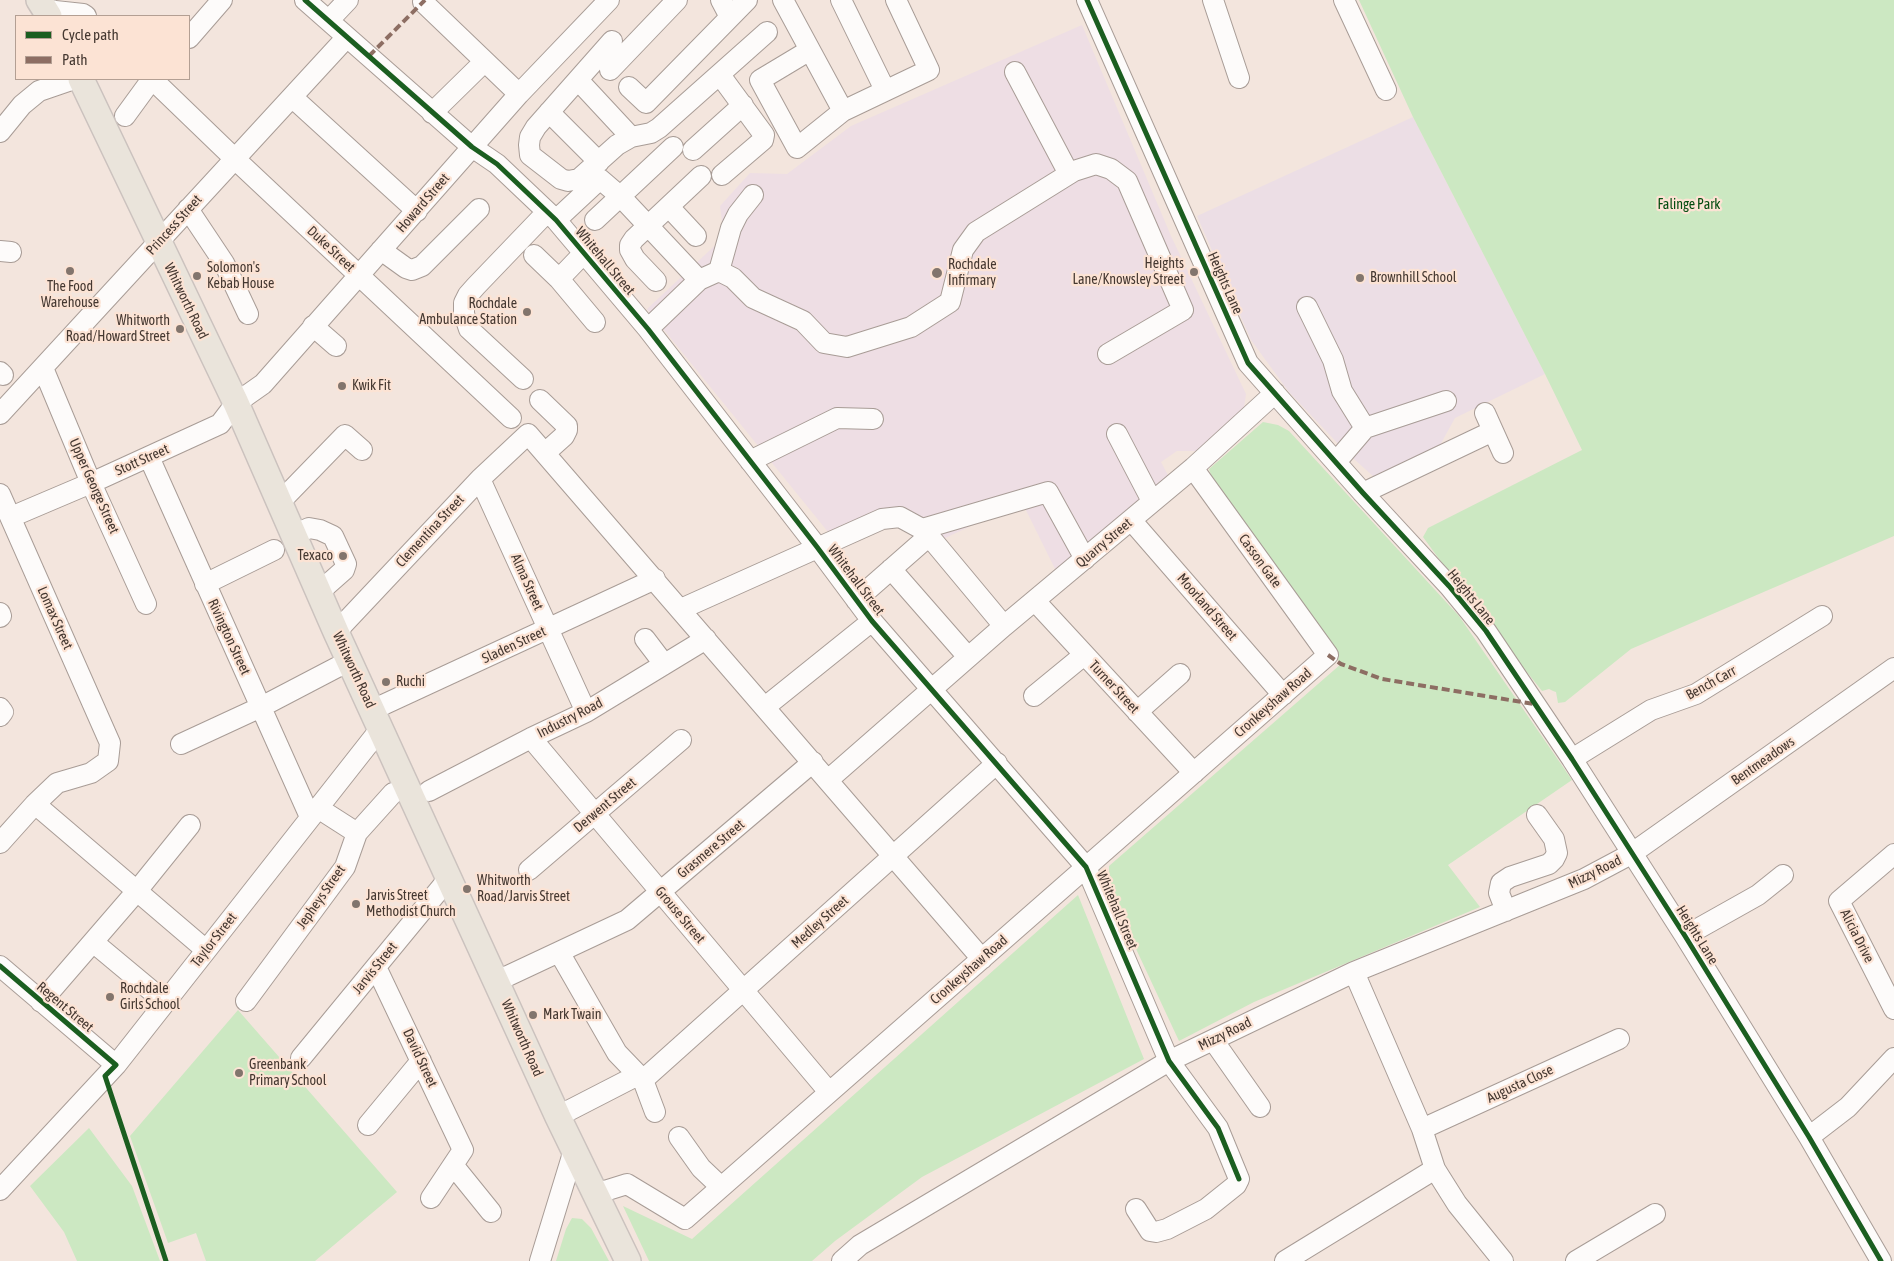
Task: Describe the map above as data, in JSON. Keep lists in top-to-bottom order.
{
  "streets": {
    "main road": ["Whitworth Road"],
    "street": [
      "Howard Street",
      "Princess Street",
      "Duke Street",
      "Whitehall Street",
      "Heights Lane",
      "Stott Street",
      "Upper George Street",
      "Clementina Street",
      "Quarry Street",
      "Casson Gate",
      "Alma Street",
      "Moorland Street",
      "Lomax Street",
      "Rivington Street",
      "Sladen Street",
      "Bench Carr",
      "Turner Street",
      "Cronkeyshaw Road",
      "Industry Road",
      "Bentmeadows",
      "Derwent Street",
      "Grasmere Street",
      "Mizzy Road",
      "Jepheys Street",
      "Grouse Street",
      "Medley Street",
      "Alicia Drive",
      "Taylor Street",
      "Jarvis Street",
      "Regent Street",
      "David Street",
      "Augusta Close"
    ]
  },
  "crossings": [
    ["Howard Street", "Duke Street"],
    ["Howard Street", "Whitehall Street"],
    ["Howard Street", "Whitworth Road"],
    ["Howard Street", "Stott Street"],
    ["Princess Street", "Duke Street"],
    ["Princess Street", "Whitehall Street"],
    ["Princess Street", "Whitworth Road"],
    ["Princess Street", "Upper George Street"],
    ["Whitehall Street", "Quarry Street"],
    ["Whitehall Street", "Cronkeyshaw Road"],
    ["Whitehall Street", "Mizzy Road"],
    ["Whitehall Street", "Medley Street"],
    ["Heights Lane", "Quarry Street"],
    ["Heights Lane", "Bench Carr"],
    ["Heights Lane", "Bentmeadows"],
    ["Heights Lane", "Mizzy Road"],
    ["Whitworth Road", "Stott Street"],
    ["Whitworth Road", "Clementina Street"],
    ["Whitworth Road", "Sladen Street"],
    ["Whitworth Road", "Cronkeyshaw Road"],
    ["Whitworth Road", "Grasmere Street"],
    ["Whitworth Road", "Taylor Street"],
    ["Whitworth Road", "Jarvis Street"],
    ["Stott Street", "Upper George Street"],
    ["Stott Street", "Lomax Street"],
    ["Stott Street", "Rivington Street"],
    ["Clementina Street", "Alma Street"],
    ["Quarry Street", "Casson Gate"],
    ["Quarry Street", "Moorland Street"],
    ["Quarry Street", "Turner Street"],
    ["Casson Gate", "Cronkeyshaw Road"],
    ["Alma Street", "Sladen Street"],
    ["Alma Street", "Industry Road"],
    ["Moorland Street", "Cronkeyshaw Road"],
    ["Rivington Street", "Taylor Street"],
    ["Sladen Street", "Taylor Street"],
    ["Turner Street", "Cronkeyshaw Road"],
    ["Cronkeyshaw Road", "Grouse Street"],
    ["Industry Road", "Grouse Street"],
    ["Bentmeadows", "Mizzy Road"],
    ["Derwent Street", "Grouse Street"],
    ["Grasmere Street", "Grouse Street"],
    ["Grouse Street", "Medley Street"],
    ["Taylor Street", "Regent Street"],
    ["Jarvis Street", "David Street"]
  ],
  "parks": ["Falinge Park"],
  "places": [
    "The Food Warehouse",
    "Heights Lane/Knowsley Street",
    "Rochdale Infirmary",
    "Solomon's Kebab House",
    "Brownhill School",
    "Rochdale Ambulance Station",
    "Whitworth Road/Howard Street",
    "Kwik Fit",
    "Texaco",
    "Ruchi",
    "Whitworth Road/Jarvis Street",
    "Jarvis Street Methodist Church",
    "Rochdale Girls School",
    "Mark Twain",
    "Greenbank Primary School"
  ],
  "legend": ["Cycle path", "Path"]
}
